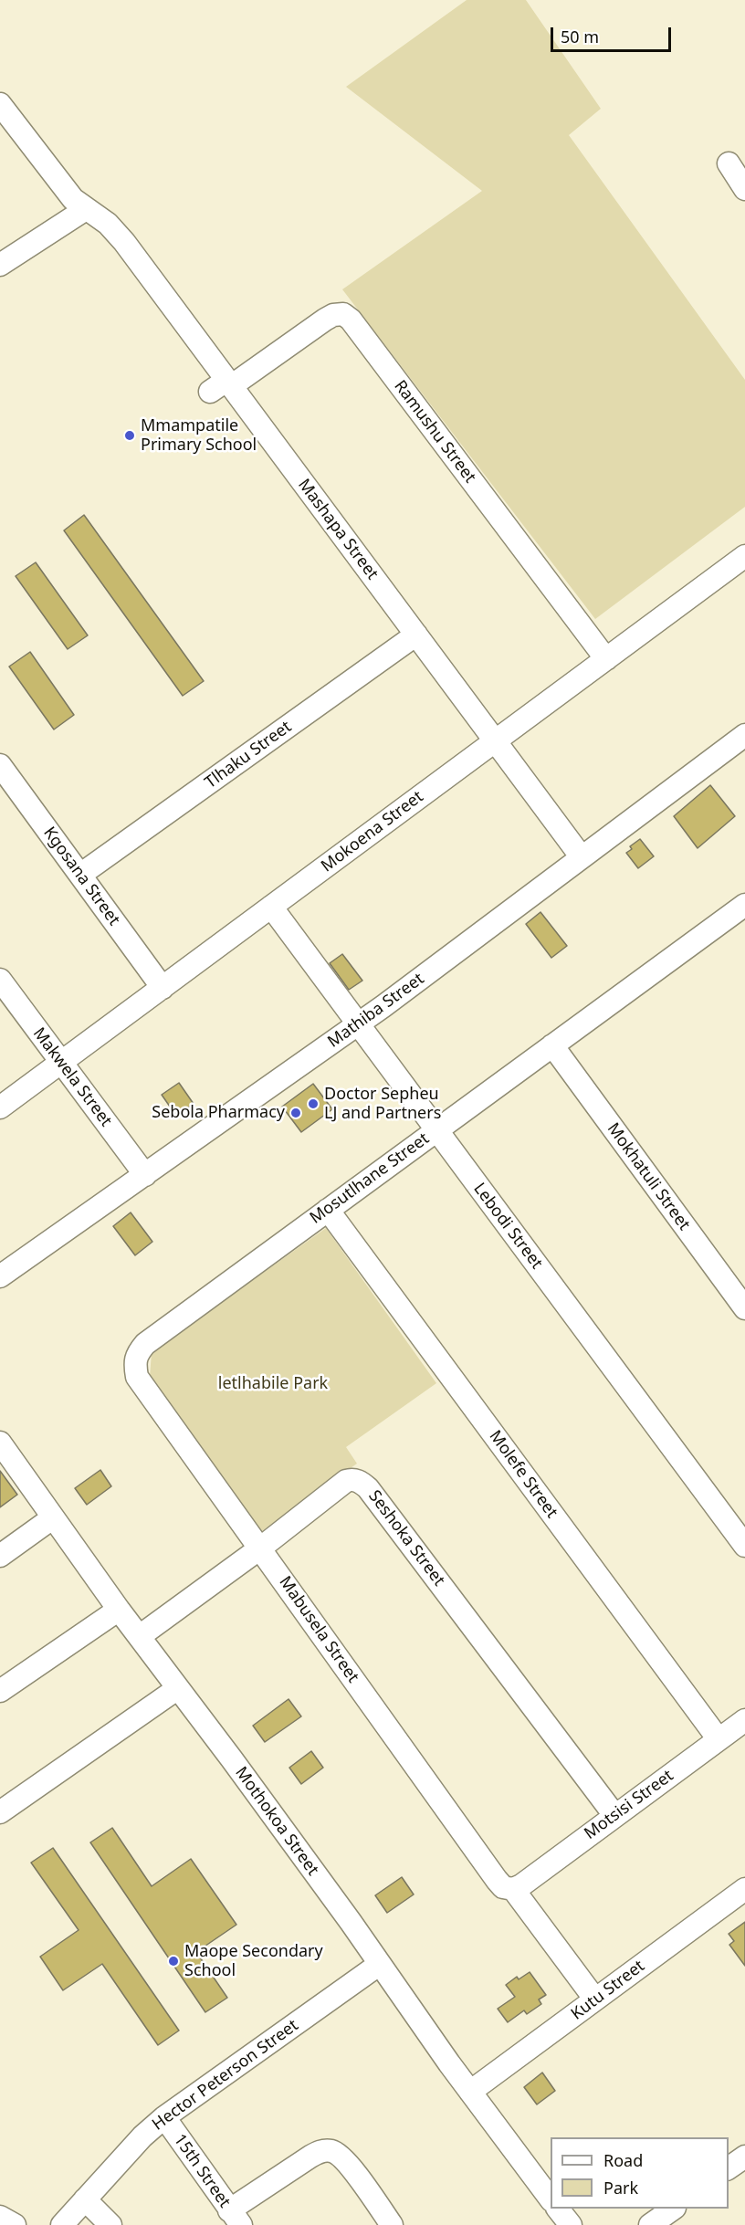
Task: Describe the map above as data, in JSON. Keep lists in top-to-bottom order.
{
  "streets": {
    "street": [
      "Ramushu Street",
      "Mashapa Street",
      "Tlhaku Street",
      "Mokoena Street",
      "Kgosana Street",
      "Mathiba Street",
      "Makwela Street",
      "Mokhatuli Street",
      "Mosutlhane Street",
      "Lebodi Street",
      "Molefe Street",
      "Seshoka Street",
      "Mabusela Street",
      "Motsisi Street",
      "Mothokoa Street",
      "Kutu Street",
      "Hector Peterson Street",
      "15th Street"
    ]
  },
  "crossings": [
    ["Ramushu Street", "Mashapa Street"],
    ["Ramushu Street", "Mokoena Street"],
    ["Mashapa Street", "Tlhaku Street"],
    ["Mashapa Street", "Mokoena Street"],
    ["Mashapa Street", "Mathiba Street"],
    ["Tlhaku Street", "Kgosana Street"],
    ["Mokoena Street", "Kgosana Street"],
    ["Mokoena Street", "Makwela Street"],
    ["Mokoena Street", "Lebodi Street"],
    ["Mathiba Street", "Makwela Street"],
    ["Mathiba Street", "Lebodi Street"],
    ["Mokhatuli Street", "Mosutlhane Street"],
    ["Mosutlhane Street", "Lebodi Street"],
    ["Mosutlhane Street", "Molefe Street"],
    ["Mosutlhane Street", "Mabusela Street"],
    ["Molefe Street", "Motsisi Street"],
    ["Seshoka Street", "Mabusela Street"],
    ["Seshoka Street", "Motsisi Street"],
    ["Seshoka Street", "Mothokoa Street"],
    ["Mabusela Street", "Motsisi Street"],
    ["Mabusela Street", "Kutu Street"],
    ["Mothokoa Street", "Kutu Street"],
    ["Mothokoa Street", "Hector Peterson Street"],
    ["Hector Peterson Street", "15th Street"]
  ],
  "parks": ["letlhabile Park"],
  "places": [
    "Mmampatile Primary School",
    "Doctor Sepheu LJ and Partners",
    "Sebola Pharmacy",
    "Maope Secondary School"
  ],
  "legend": ["Road", "Park"],
  "scale_bar": "50 m"
}
